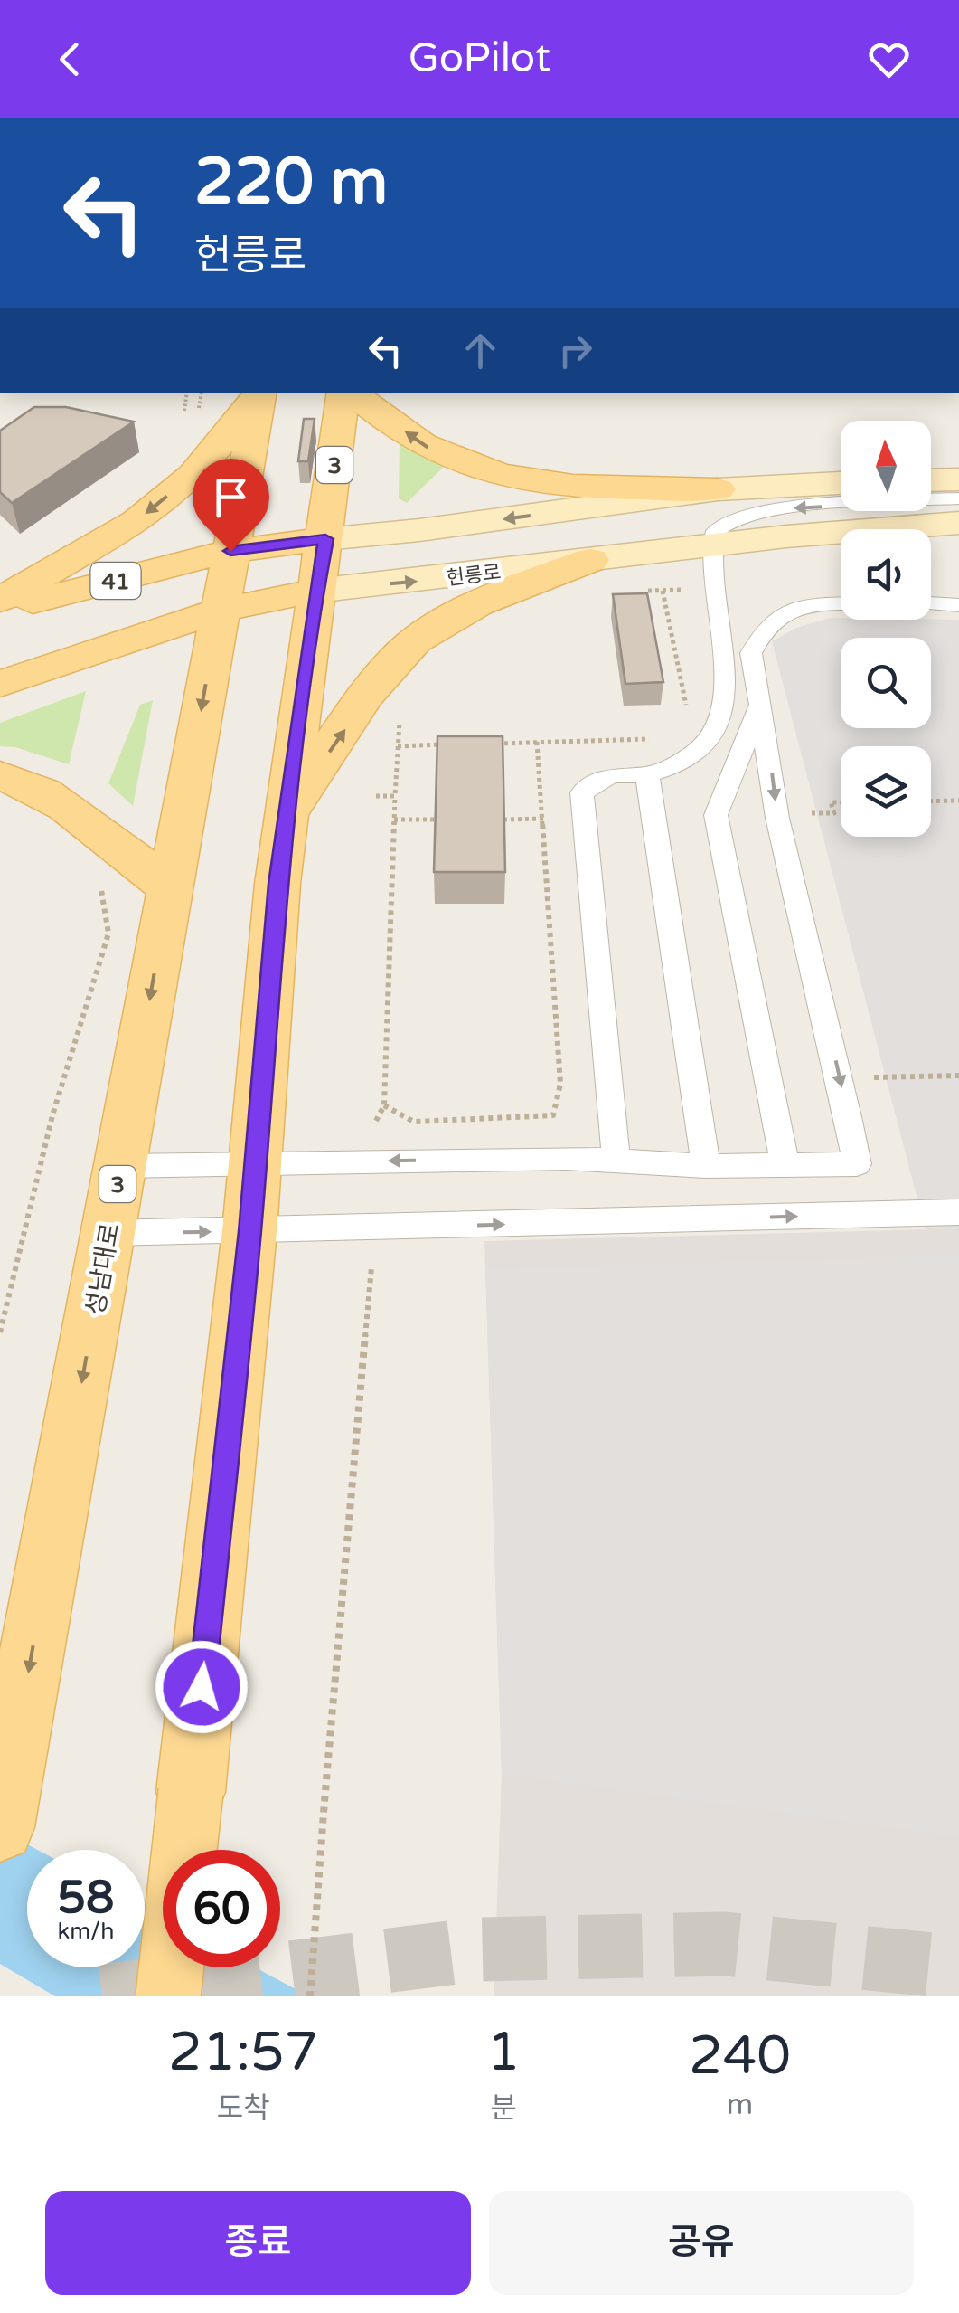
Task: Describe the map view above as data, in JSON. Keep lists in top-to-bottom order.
{
  "streets": {
    "main road": [
      "3",
      "헌릉로",
      "41",
      "성남대로"
    ]
  },
  "crossings": [
    ["3", "헌릉로"],
    ["3", "41"],
    ["3", "성남대로"],
    ["헌릉로", "성남대로"],
    ["41", "성남대로"]
  ],
  "north": "top",
  "page": {
    "header": "GoPilot",
    "turn": ["220 m", "헌릉로"],
    "speed": "58 km/h",
    "limit": "60",
    "eta": [
      "21:57",
      "도착",
      "1",
      "분",
      "240",
      "m"
    ],
    "buttons": ["종료", "공유"]
  }
}
